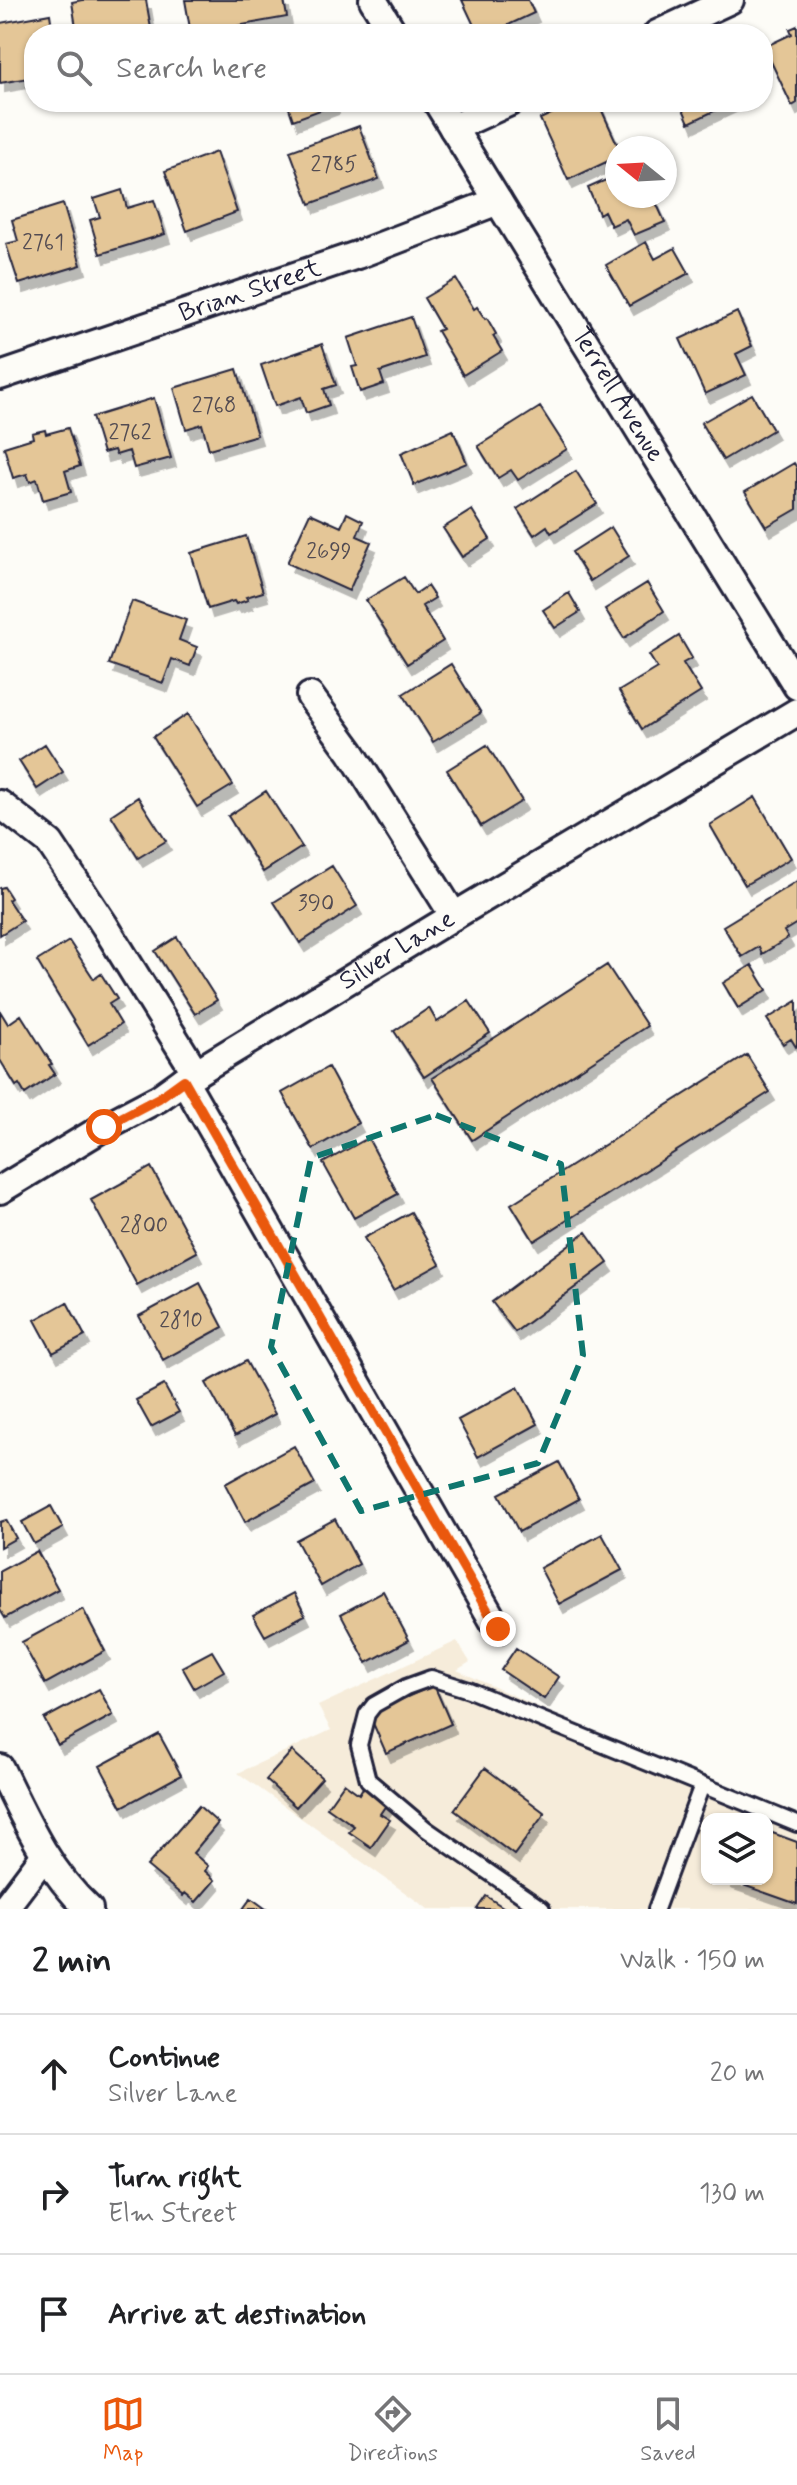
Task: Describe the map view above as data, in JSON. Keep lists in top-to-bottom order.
{
  "streets": {
    "street": ["Brian Street", "Terrell Avenue", "Silver Lane"]
  },
  "crossings": [
    ["Brian Street", "Terrell Avenue"]
  ],
  "house_numbers": [
    "2785",
    "2761",
    "2768",
    "2762",
    "2699",
    "390",
    "2800",
    "2810"
  ],
  "north": "left",
  "page": {
    "search": "Search here",
    "heading": ["2 min", "Walk · 150 m"],
    "list": [
      ["Continue", "Silver Lane", "20 m"],
      ["Turn right", "Elm Street", "130 m"],
      "Arrive at destination"
    ],
    "nav": ["Map", "Directions", "Saved"]
  }
}
